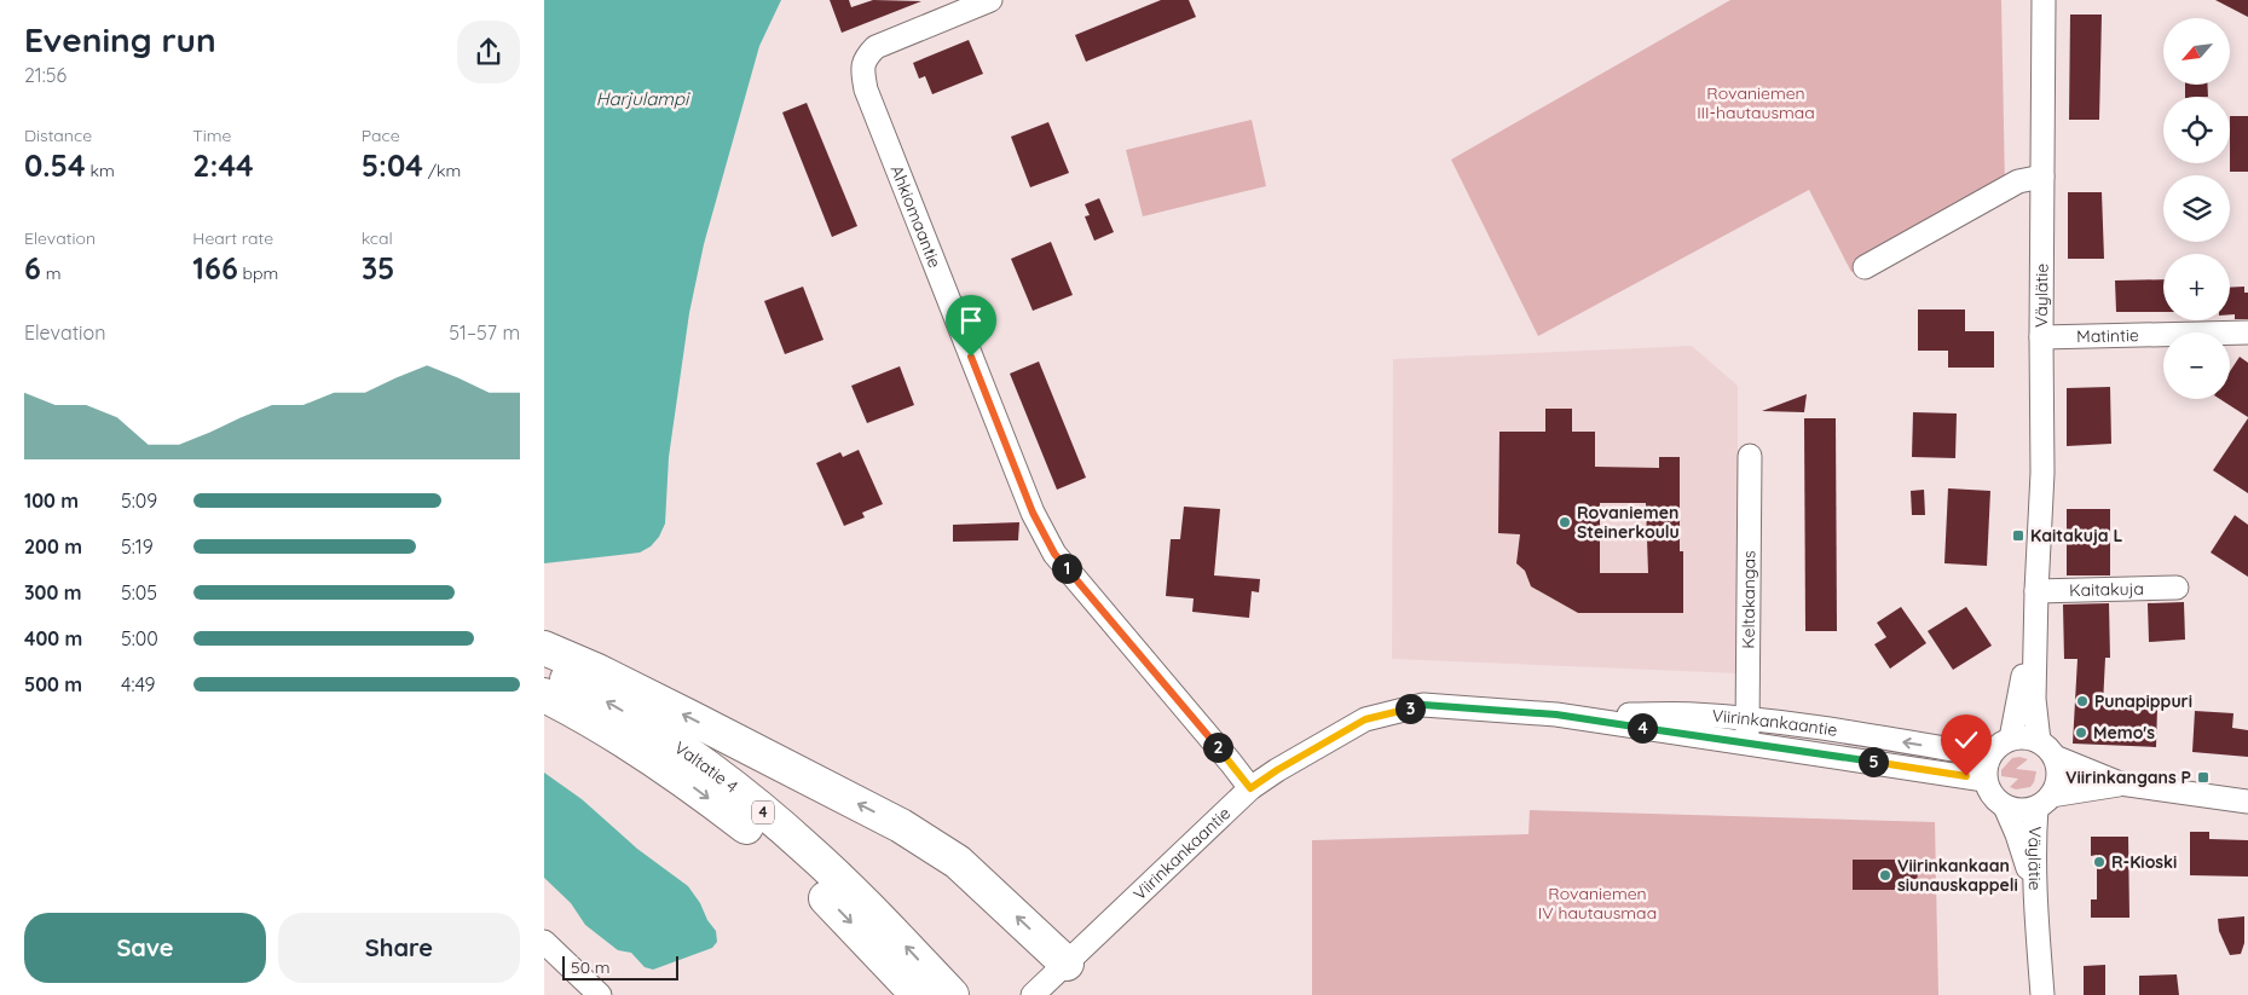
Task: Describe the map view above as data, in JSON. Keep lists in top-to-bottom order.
{
  "streets": {
    "highway": ["Valtatie 4", "4"],
    "street": [
      "Ahkiomaantie",
      "Väylätie",
      "Matintie",
      "Kaitakuja",
      "Keltakangas",
      "Viirinkankaantie"
    ]
  },
  "crossings": [
    ["Ahkiomaantie", "Viirinkankaantie"],
    ["Väylätie", "Matintie"],
    ["Väylätie", "Kaitakuja"],
    ["Väylätie", "Viirinkankaantie"],
    ["Keltakangas", "Viirinkankaantie"]
  ],
  "water": ["Harjulampi"],
  "parks": ["Rovaniemen III-hautausmaa", "Rovaniemen IV hautausmaa"],
  "places": {
    "other": [
      "Rovaniemen Steinerkoulu",
      "Punapippuri",
      "Memo's",
      "R-Kioski",
      "Viirinkankaan siunauskappeli"
    ],
    "transit": ["Kaitakuja L", "Viirinkangans P"]
  },
  "scale_bar": "50 m",
  "north": "bottom left",
  "page": {
    "heading": ["Evening run", "21:56"],
    "map_buttons": ["+", "−"],
    "stats": [
      ["Distance", "0.54 km"],
      ["Time", "2:44"],
      ["Pace", "5:04 /km"],
      ["Elevation", "6 m"],
      ["Heart rate", "166 bpm"],
      ["kcal", "35"]
    ],
    "chart": ["Elevation", "51–57 m"],
    "list": [
      {
        "name": "100 m",
        "note": "5:09"
      },
      {
        "name": "200 m",
        "note": "5:19"
      },
      {
        "name": "300 m",
        "note": "5:05"
      },
      {
        "name": "400 m",
        "note": "5:00"
      },
      {
        "name": "500 m",
        "note": "4:49"
      }
    ],
    "pins": [
      "1",
      "3",
      "4",
      "2",
      "5"
    ],
    "buttons": ["Save", "Share"],
    "scale": "50 m"
  }
}
